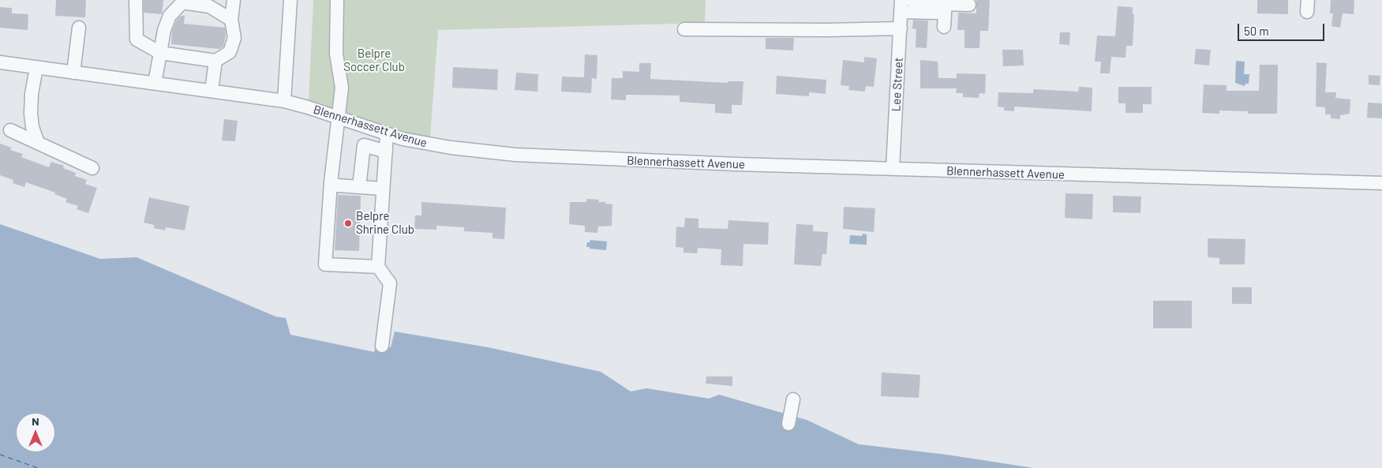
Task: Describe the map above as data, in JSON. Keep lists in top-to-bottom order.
{
  "streets": {
    "street": ["Lee Street", "Blennerhassett Avenue"]
  },
  "crossings": [
    ["Lee Street", "Blennerhassett Avenue"]
  ],
  "parks": ["Belpre Soccer Club"],
  "places": ["Belpre Shrine Club"],
  "scale_bar": "50 m",
  "north": "top"
}
